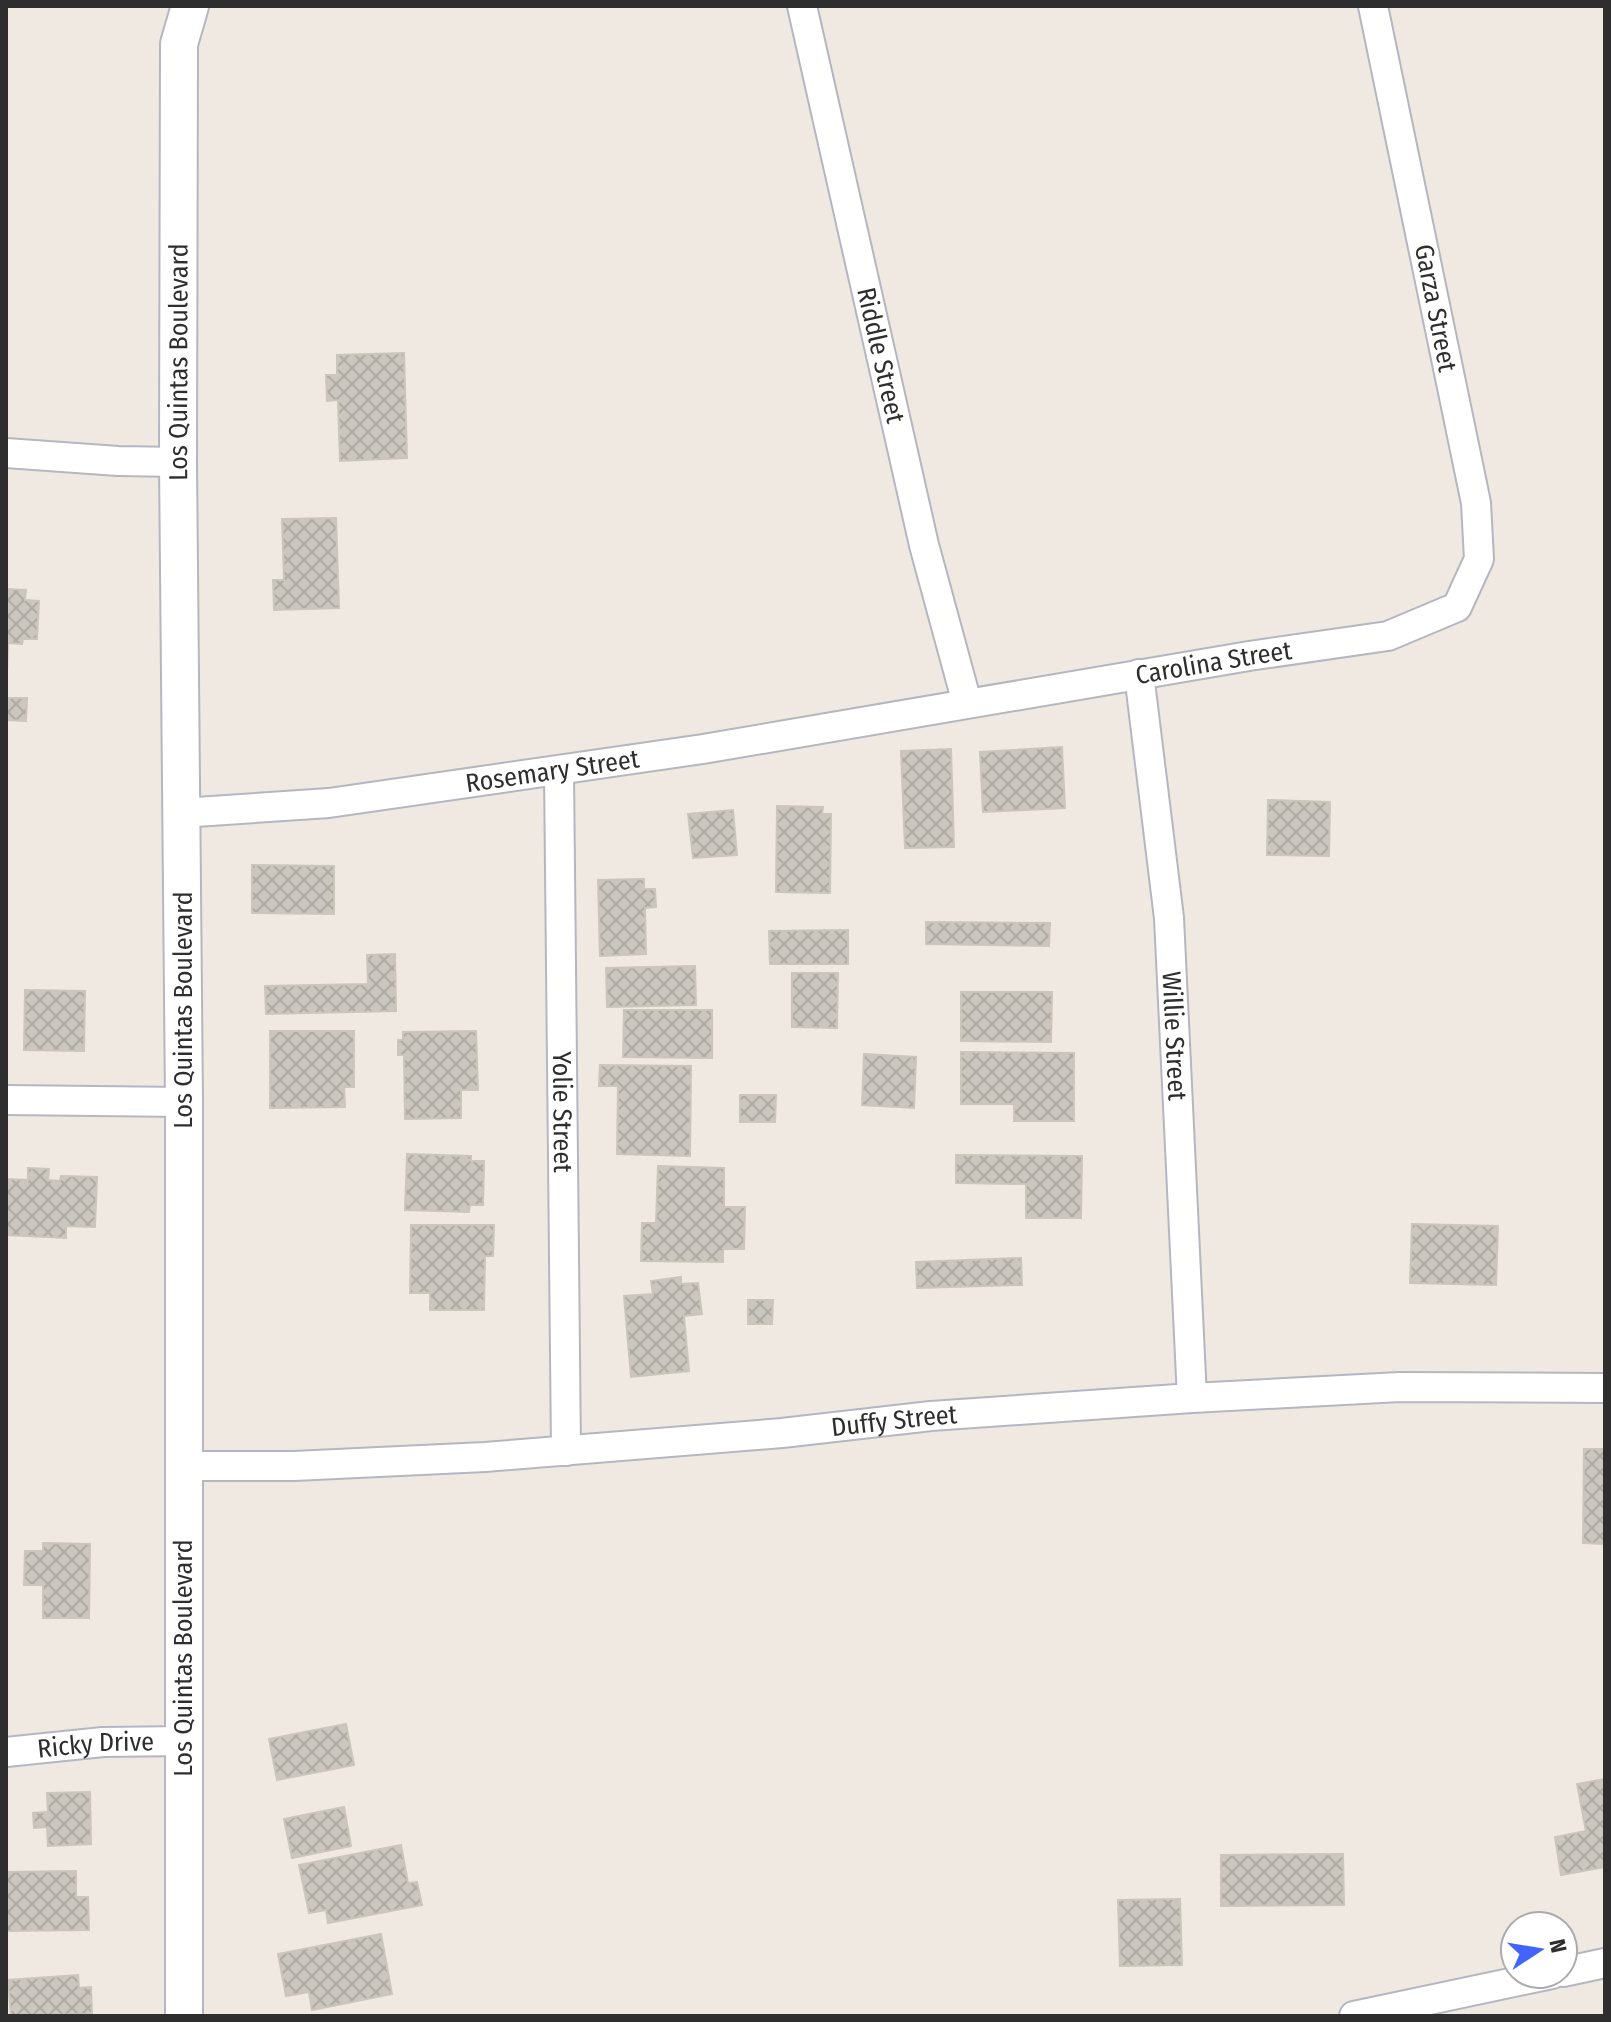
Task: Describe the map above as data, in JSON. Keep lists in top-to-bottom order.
{
  "streets": {
    "street": [
      "Garza Street",
      "Riddle Street",
      "Los Quintas Boulevard",
      "Carolina Street",
      "Rosemary Street",
      "Willie Street",
      "Yolie Street",
      "Duffy Street",
      "Ricky Drive"
    ]
  },
  "crossings": [
    ["Garza Street", "Carolina Street"],
    ["Riddle Street", "Carolina Street"],
    ["Los Quintas Boulevard", "Rosemary Street"],
    ["Los Quintas Boulevard", "Duffy Street"],
    ["Los Quintas Boulevard", "Ricky Drive"],
    ["Carolina Street", "Rosemary Street"],
    ["Carolina Street", "Willie Street"],
    ["Rosemary Street", "Yolie Street"],
    ["Willie Street", "Duffy Street"],
    ["Yolie Street", "Duffy Street"]
  ],
  "north": "right"
}
